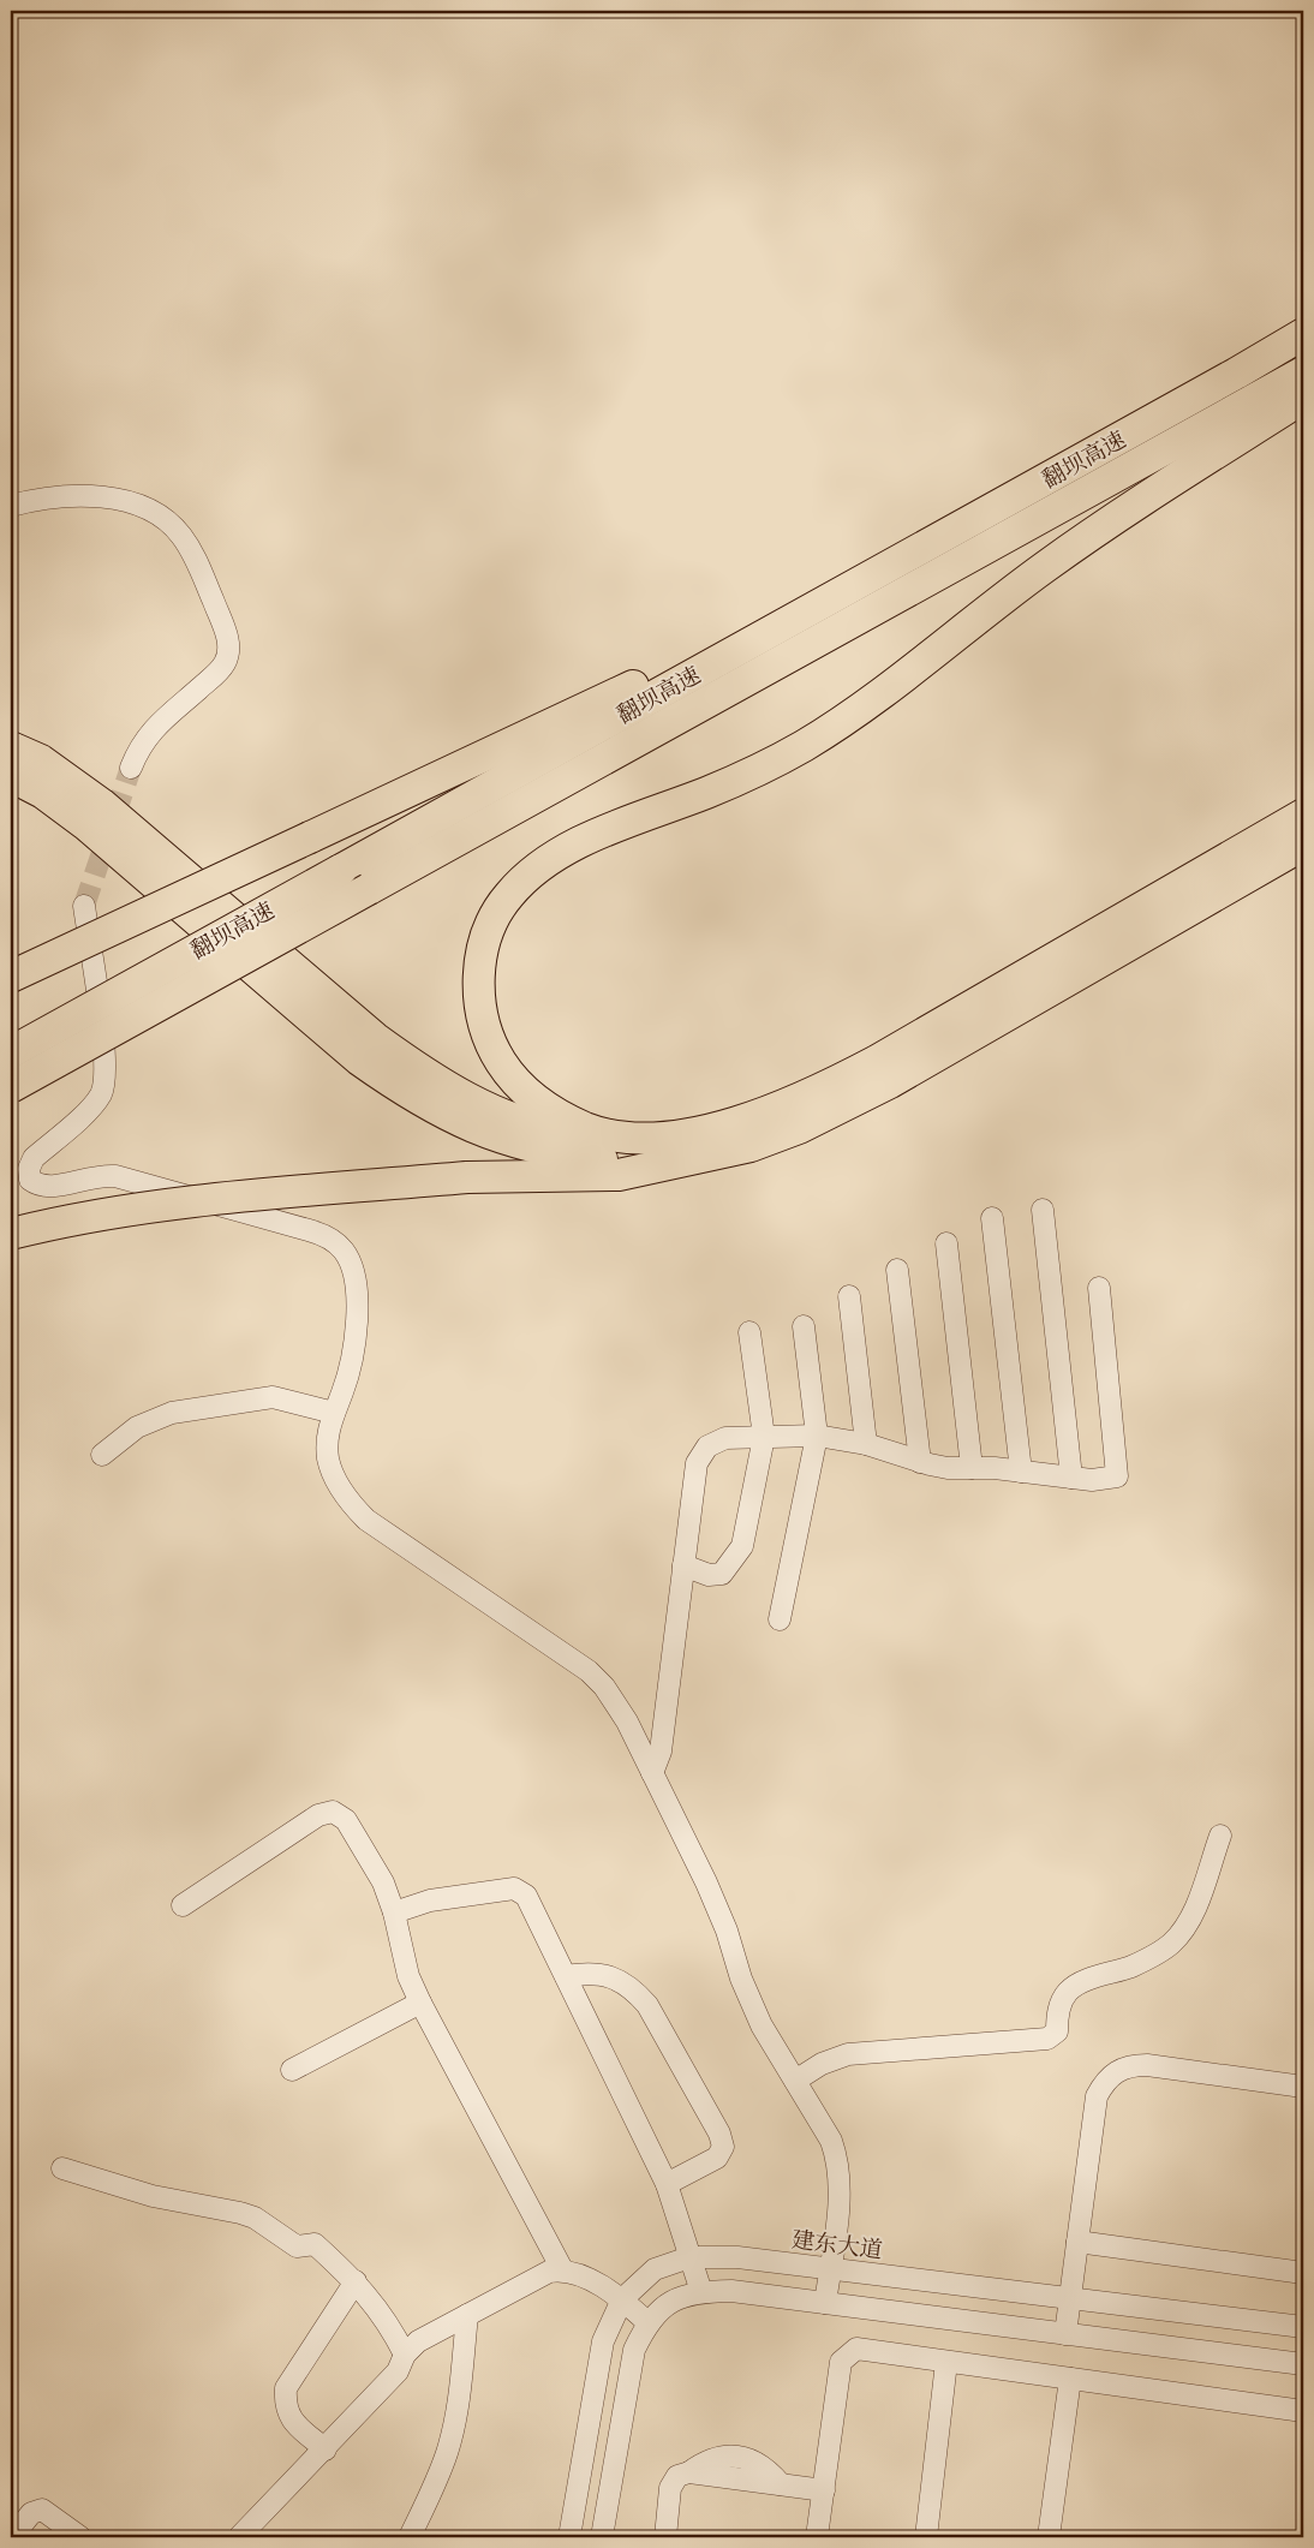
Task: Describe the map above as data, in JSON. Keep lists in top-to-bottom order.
{
  "streets": {
    "highway": ["翻坝高速"],
    "street": ["建东大道"]
  }
}
